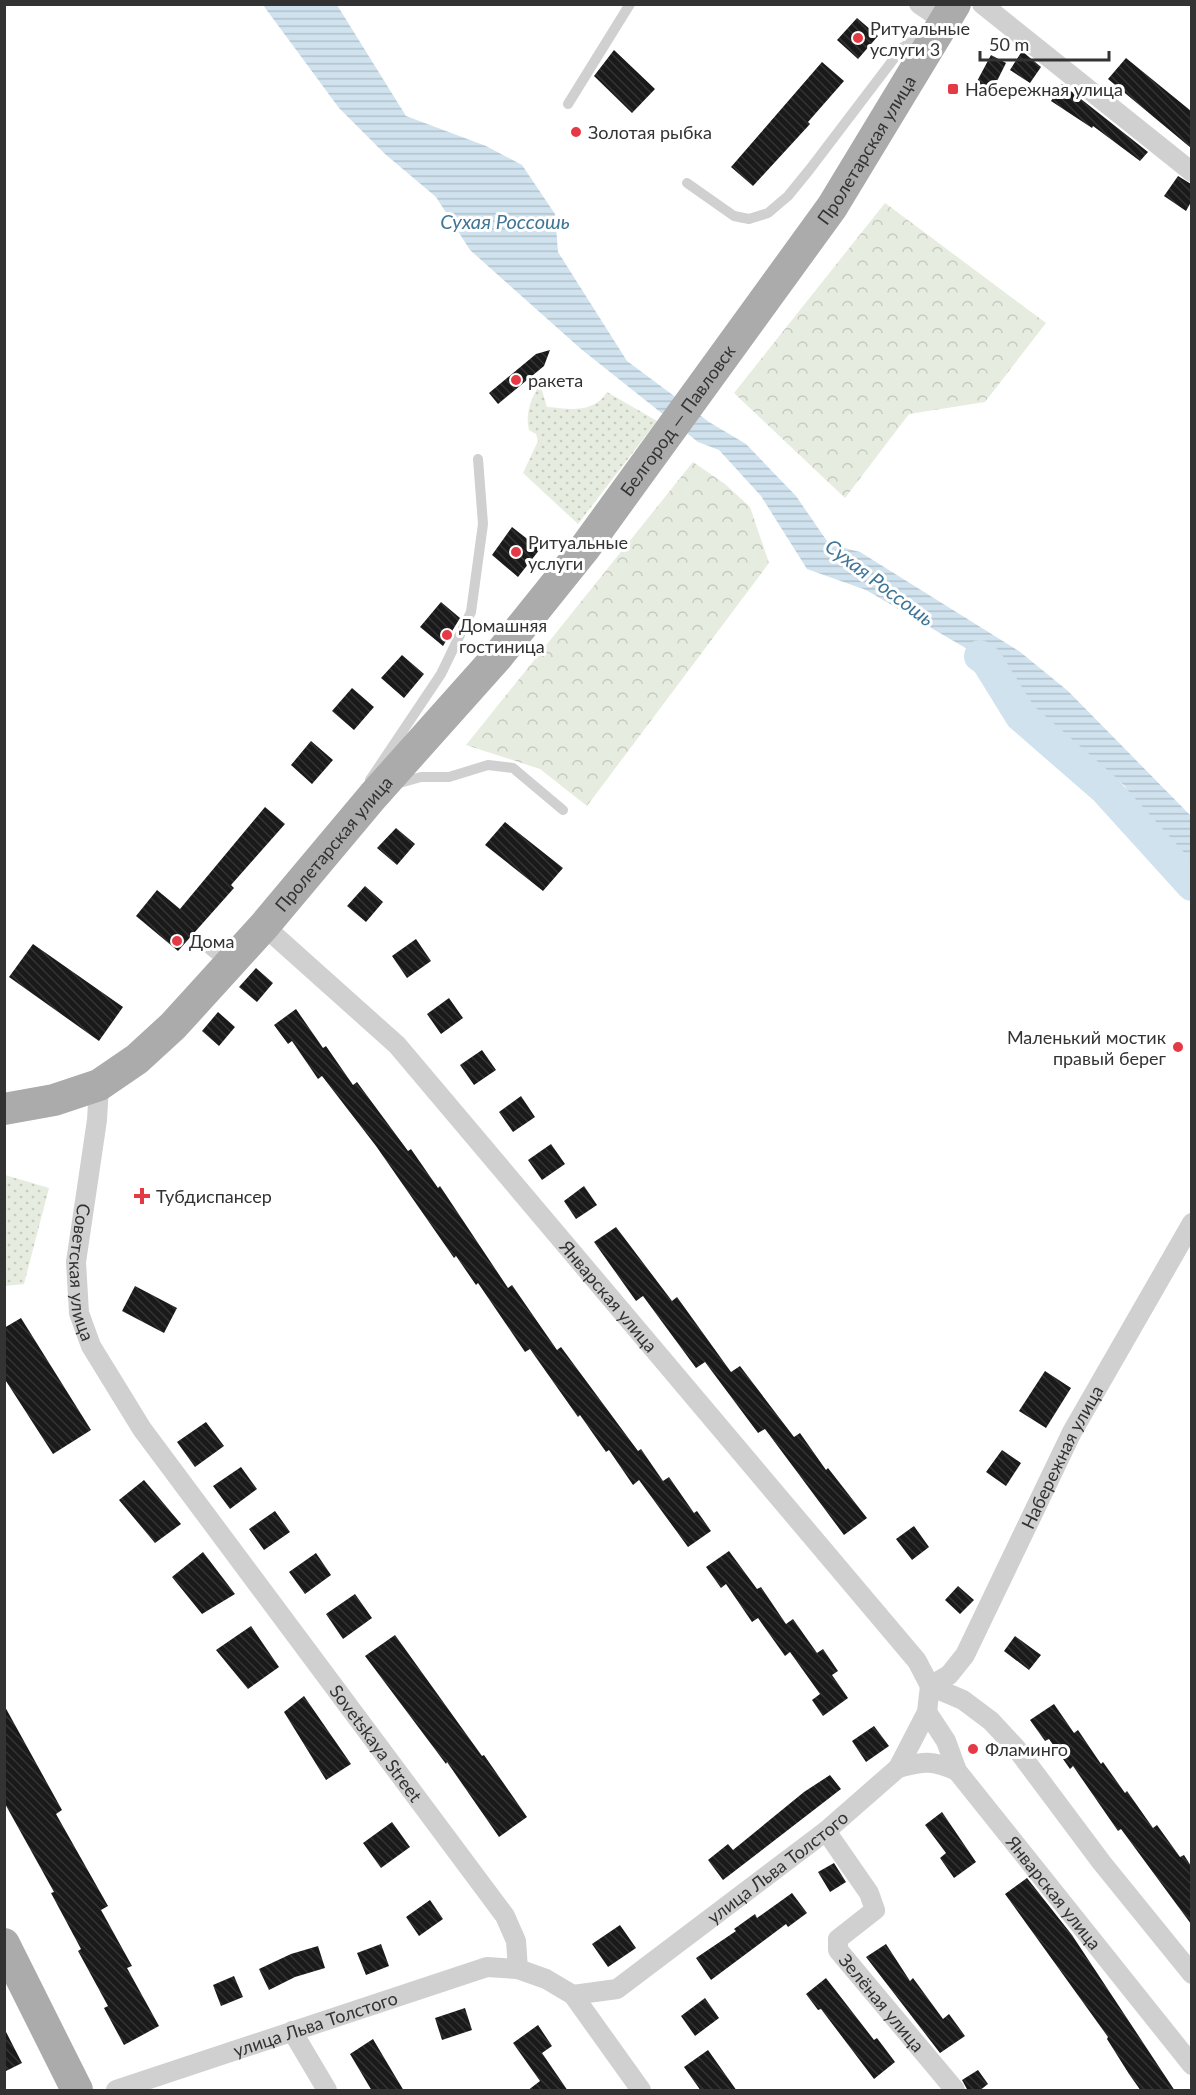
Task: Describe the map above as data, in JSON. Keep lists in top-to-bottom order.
{
  "streets": {
    "main road": ["Пролетарская улица", "Белгород — Павловск"],
    "street": [
      "Советская улица",
      "Январская улица",
      "Набережная улица",
      "улица Льва Толстого",
      "Зелёная улица"
    ]
  },
  "crossings": [
    ["Пролетарская улица", "Белгород — Павловск"],
    ["Пролетарская улица", "Советская улица"],
    ["Пролетарская улица", "Январская улица"],
    ["Советская улица", "улица Льва Толстого"],
    ["Январская улица", "Набережная улица"],
    ["Январская улица", "улица Льва Толстого"],
    ["Набережная улица", "улица Льва Толстого"],
    ["улица Льва Толстого", "Зелёная улица"]
  ],
  "water": ["Сухая Россошь"],
  "places": {
    "other": [
      "Ритуальные услуги 3",
      "Золотая рыбка",
      "ракета",
      "Ритуальные услуги",
      "Домашняя гостиница",
      "Дома",
      "Маленький мостик правый берег",
      "Фламинго"
    ],
    "transit": ["Набережная улица"],
    "health": ["Тубдиспансер"]
  },
  "scale_bar": "50 m"
}
